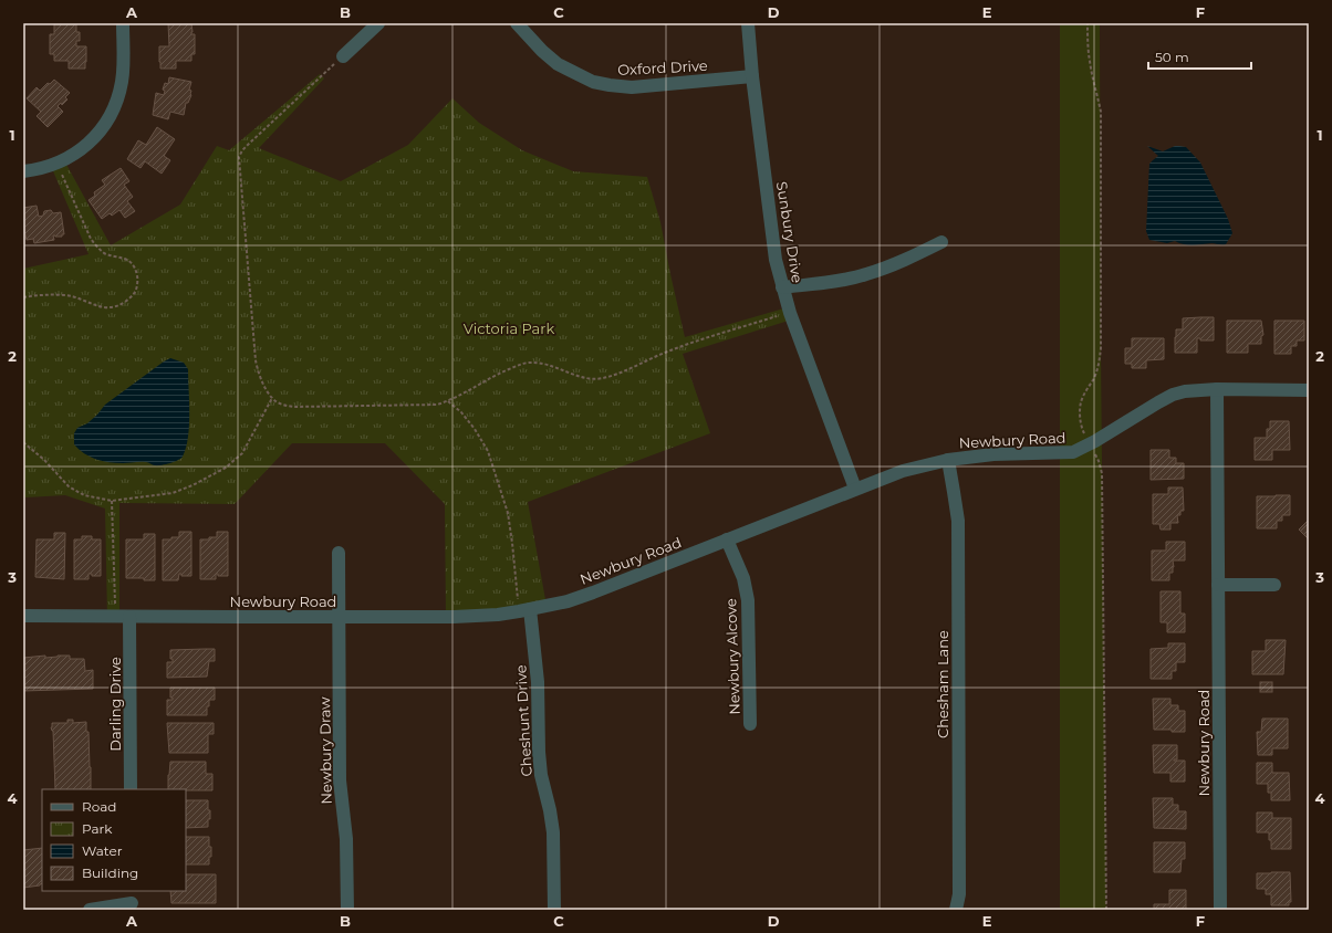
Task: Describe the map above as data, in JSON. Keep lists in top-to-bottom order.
{
  "streets": {
    "street": [
      "Oxford Drive",
      "Sunbury Drive",
      "Newbury Road",
      "Newbury Alcove",
      "Chesham Lane",
      "Darling Drive",
      "Cheshunt Drive",
      "Newbury Draw"
    ]
  },
  "crossings": [
    ["Oxford Drive", "Sunbury Drive"],
    ["Sunbury Drive", "Newbury Road"],
    ["Newbury Road", "Newbury Alcove"],
    ["Newbury Road", "Chesham Lane"],
    ["Newbury Road", "Darling Drive"],
    ["Newbury Road", "Cheshunt Drive"],
    ["Newbury Road", "Newbury Draw"]
  ],
  "parks": ["Victoria Park"],
  "legend": [
    "Road",
    "Park",
    "Water",
    "Building"
  ],
  "scale_bar": "50 m",
  "grid": {
    "columns": [
      "A",
      "B",
      "C",
      "D",
      "E",
      "F"
    ],
    "rows": [
      "1",
      "2",
      "3",
      "4"
    ]
  }
}
